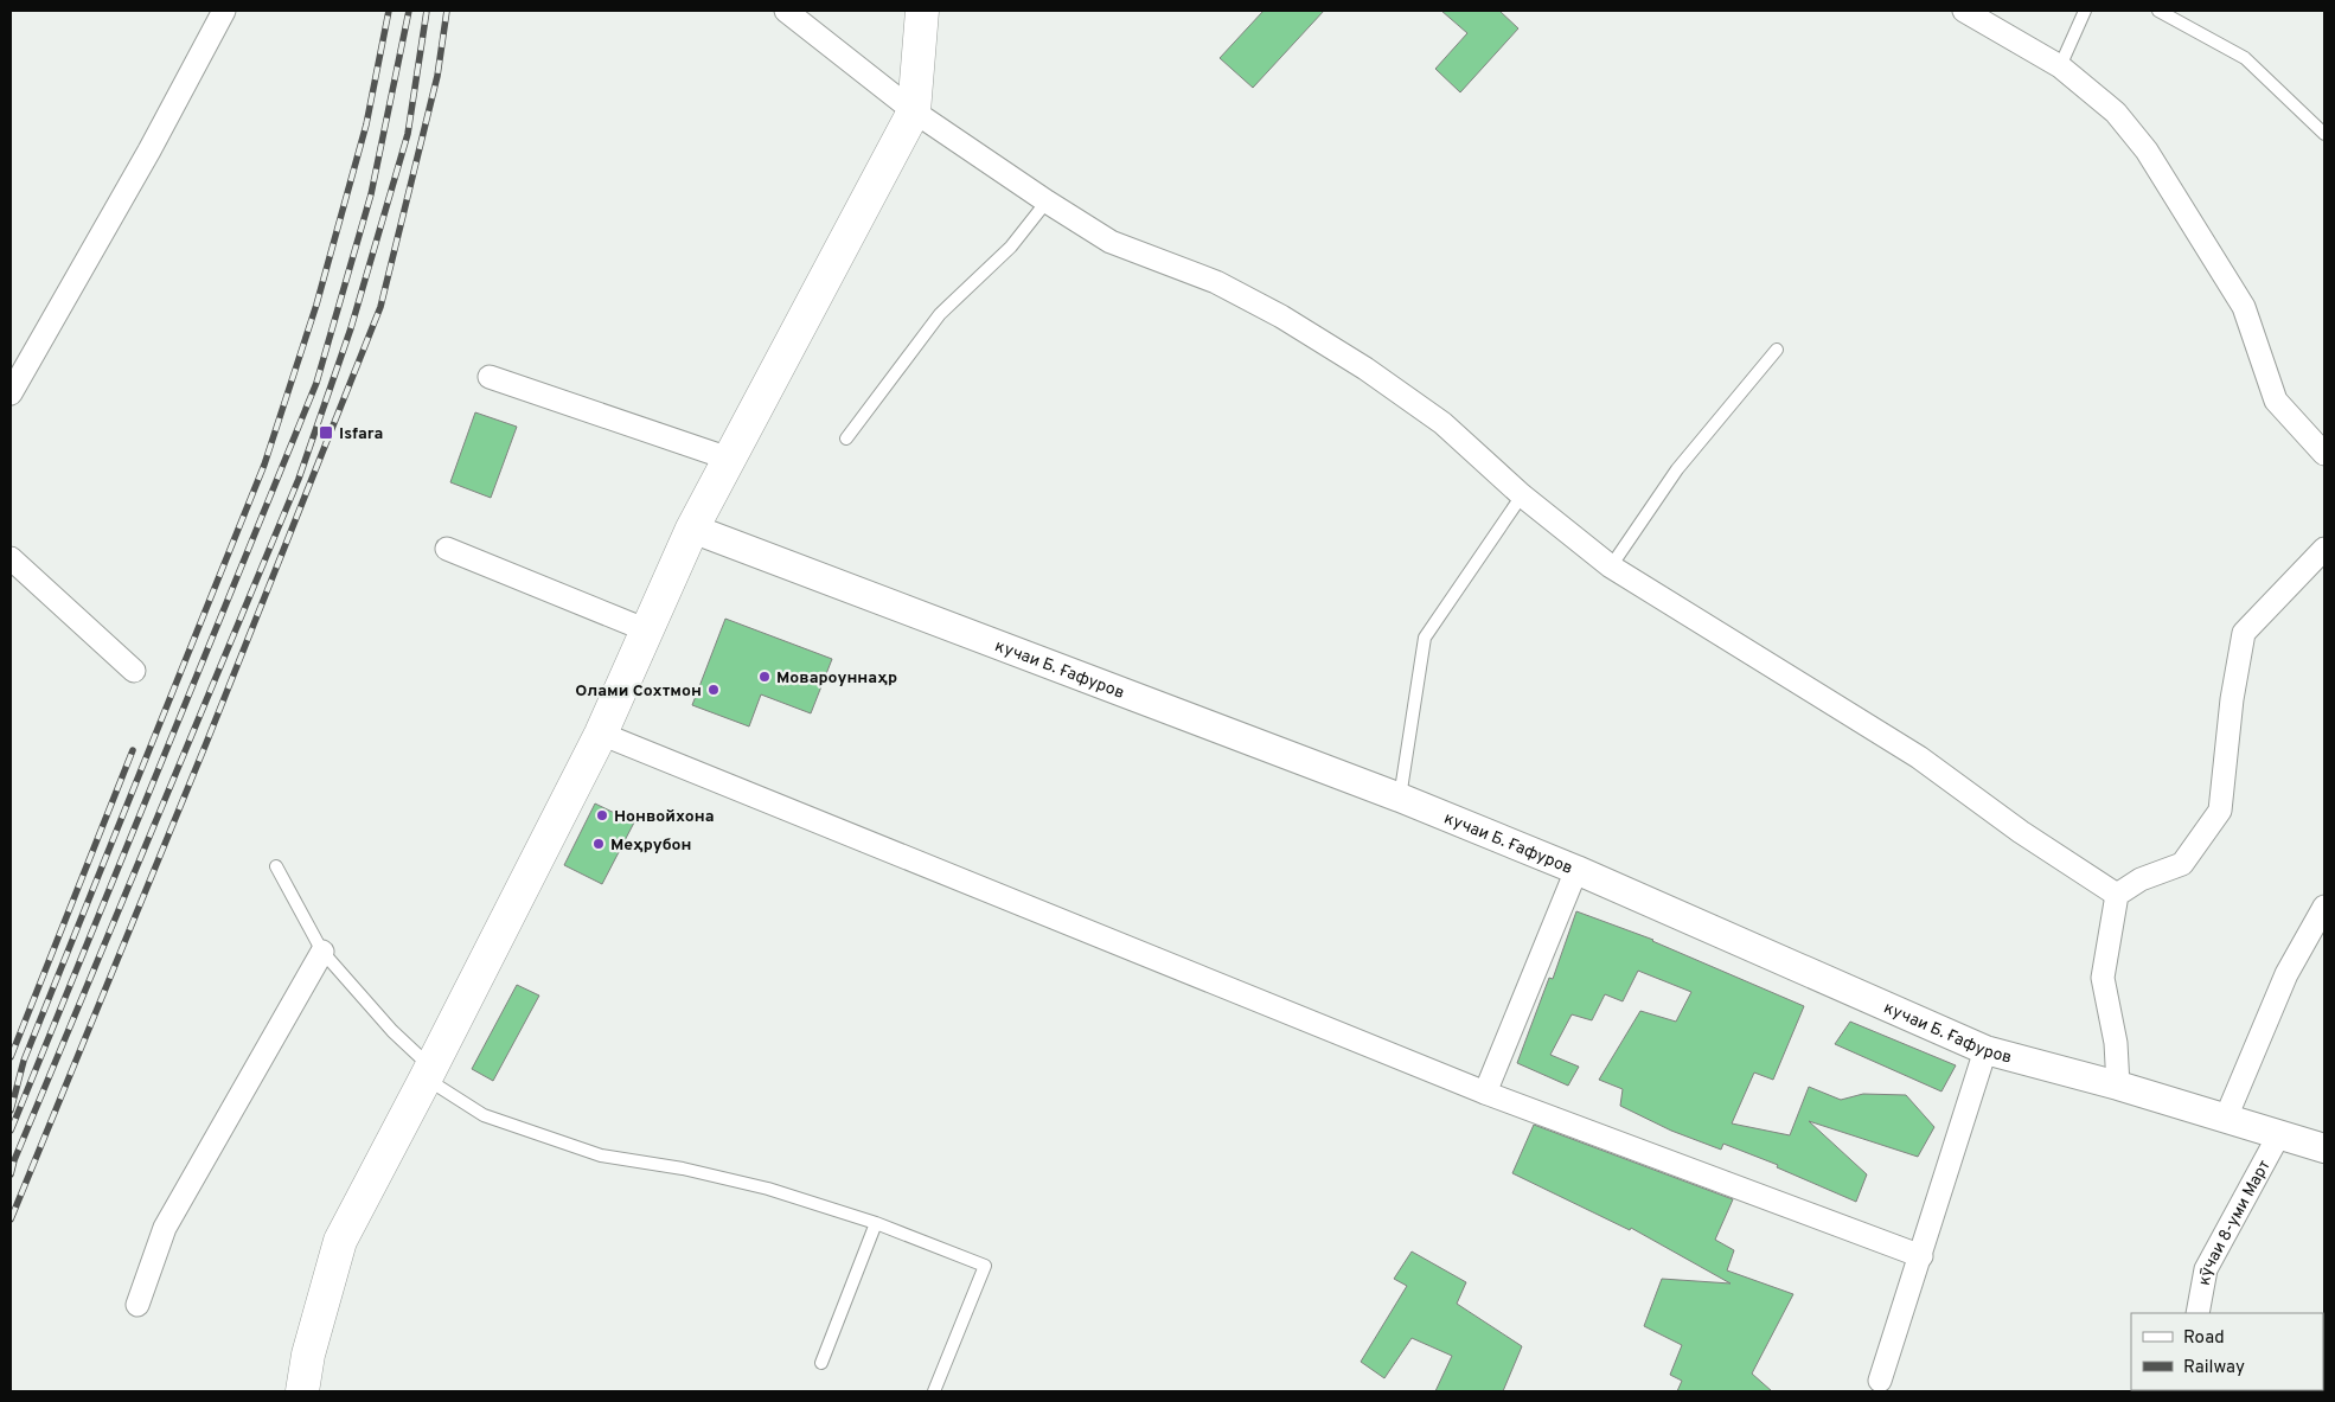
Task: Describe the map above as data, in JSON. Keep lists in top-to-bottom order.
{
  "streets": {
    "street": ["кучаи Б. Ғафуров", "кӯчаи 8-уми Март"]
  },
  "crossings": [
    ["кучаи Б. Ғафуров", "кӯчаи 8-уми Март"]
  ],
  "places": {
    "transit": ["Isfara"],
    "other": [
      "Мовароуннаҳр",
      "Олами Сохтмон",
      "Нонвойхона",
      "Меҳрубон"
    ]
  },
  "legend": ["Road", "Railway"]
}
